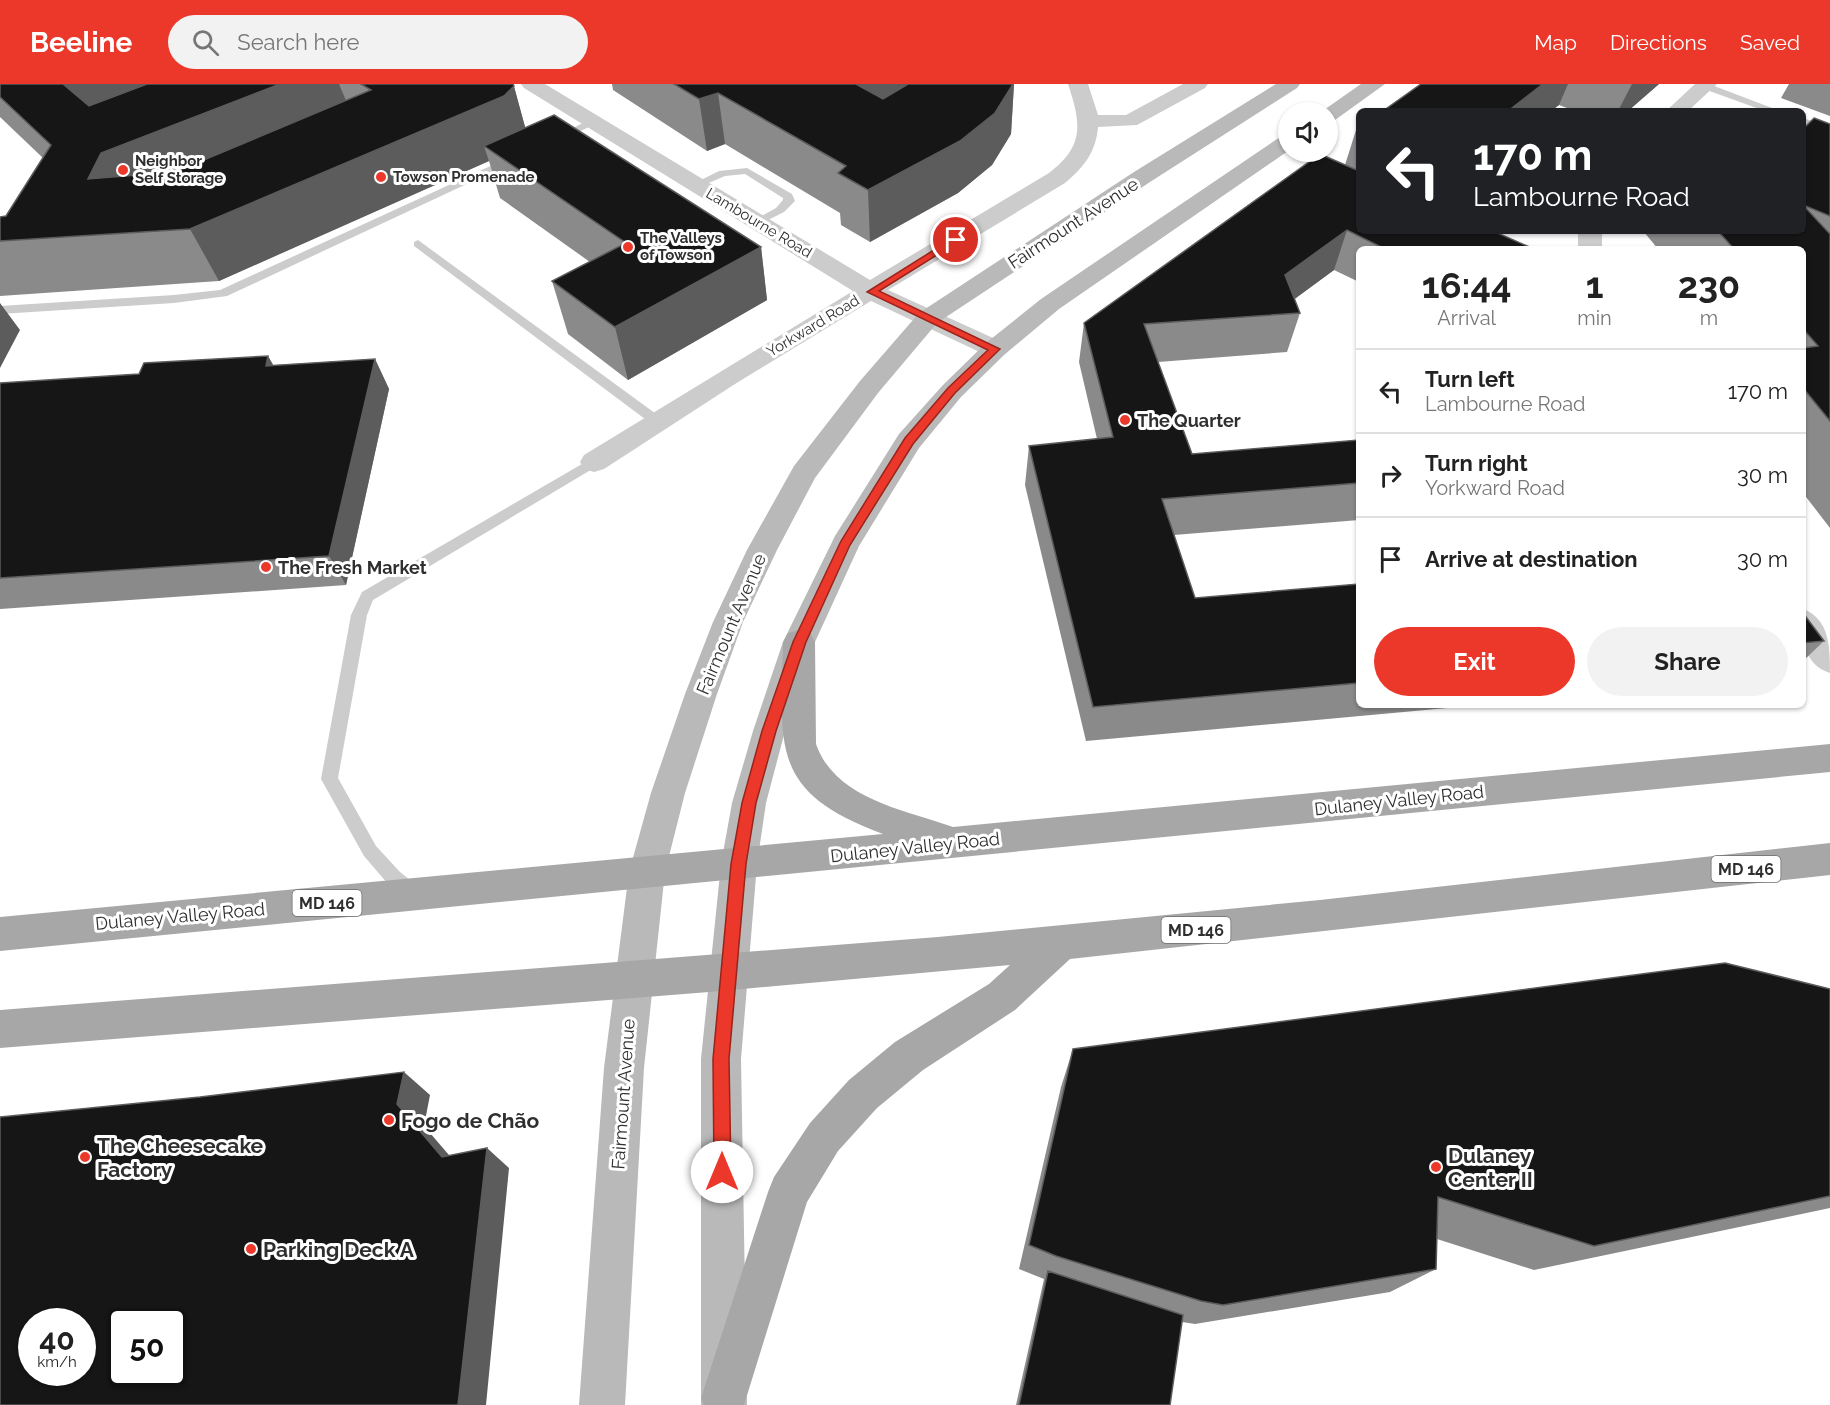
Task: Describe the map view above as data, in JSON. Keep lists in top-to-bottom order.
{
  "streets": {
    "main road": ["Fairmount Avenue", "Dulaney Valley Road", "MD 146"],
    "street": ["Lambourne Road", "Yorkward Road"]
  },
  "crossings": [
    ["Lambourne Road", "Fairmount Avenue"],
    ["Lambourne Road", "Yorkward Road"],
    ["Fairmount Avenue", "Dulaney Valley Road"],
    ["Fairmount Avenue", "MD 146"]
  ],
  "places": [
    "Neighbor Self Storage",
    "Towson Promenade",
    "The Valleys of Towson",
    "The Quarter",
    "The Fresh Market",
    "Fogo de Chão",
    "The Cheesecake Factory",
    "Dulaney Center II",
    "Parking Deck A"
  ],
  "page": {
    "header": "Beeline",
    "search": "Search here",
    "nav": ["Map", "Directions", "Saved"],
    "turn": ["170 m", "Lambourne Road"],
    "eta": [
      "16:44",
      "Arrival",
      "1",
      "min",
      "230",
      "m"
    ],
    "list": [
      {
        "name": "Turn left",
        "note": "Lambourne Road",
        "value": "170 m"
      },
      {
        "name": "Turn right",
        "note": "Yorkward Road",
        "value": "30 m"
      },
      {
        "name": "Arrive at destination",
        "value": "30 m"
      }
    ],
    "buttons": ["Exit", "Share"],
    "speed": "40 km/h",
    "limit": "50"
  }
}
